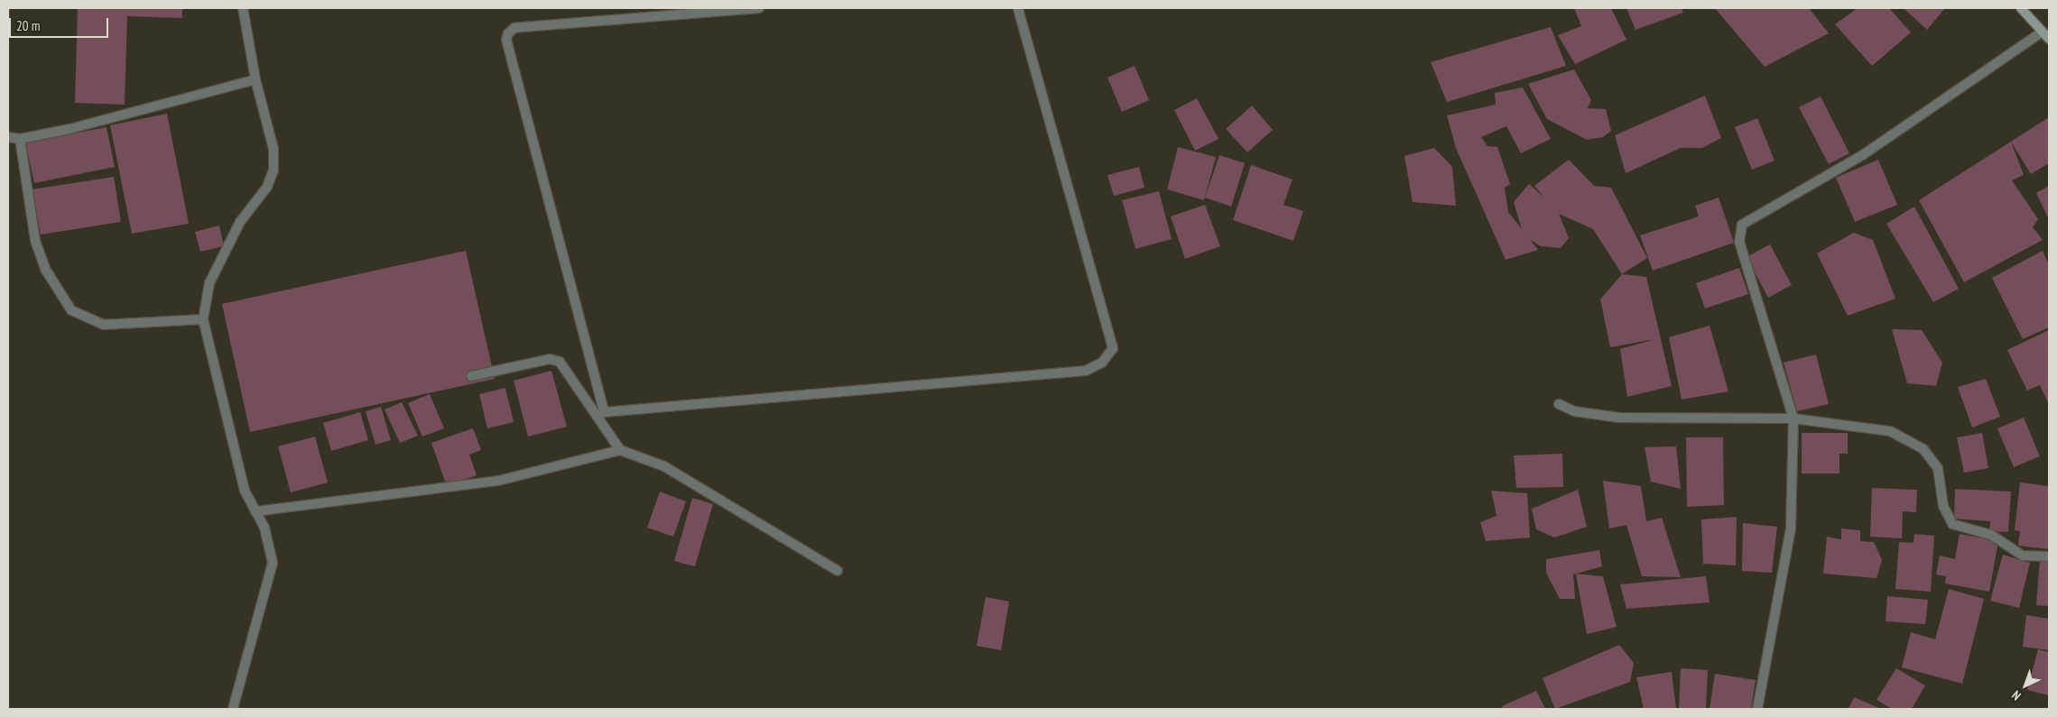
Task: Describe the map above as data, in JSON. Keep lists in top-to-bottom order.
{
  "scale_bar": "20 m",
  "north": "bottom left"
}
